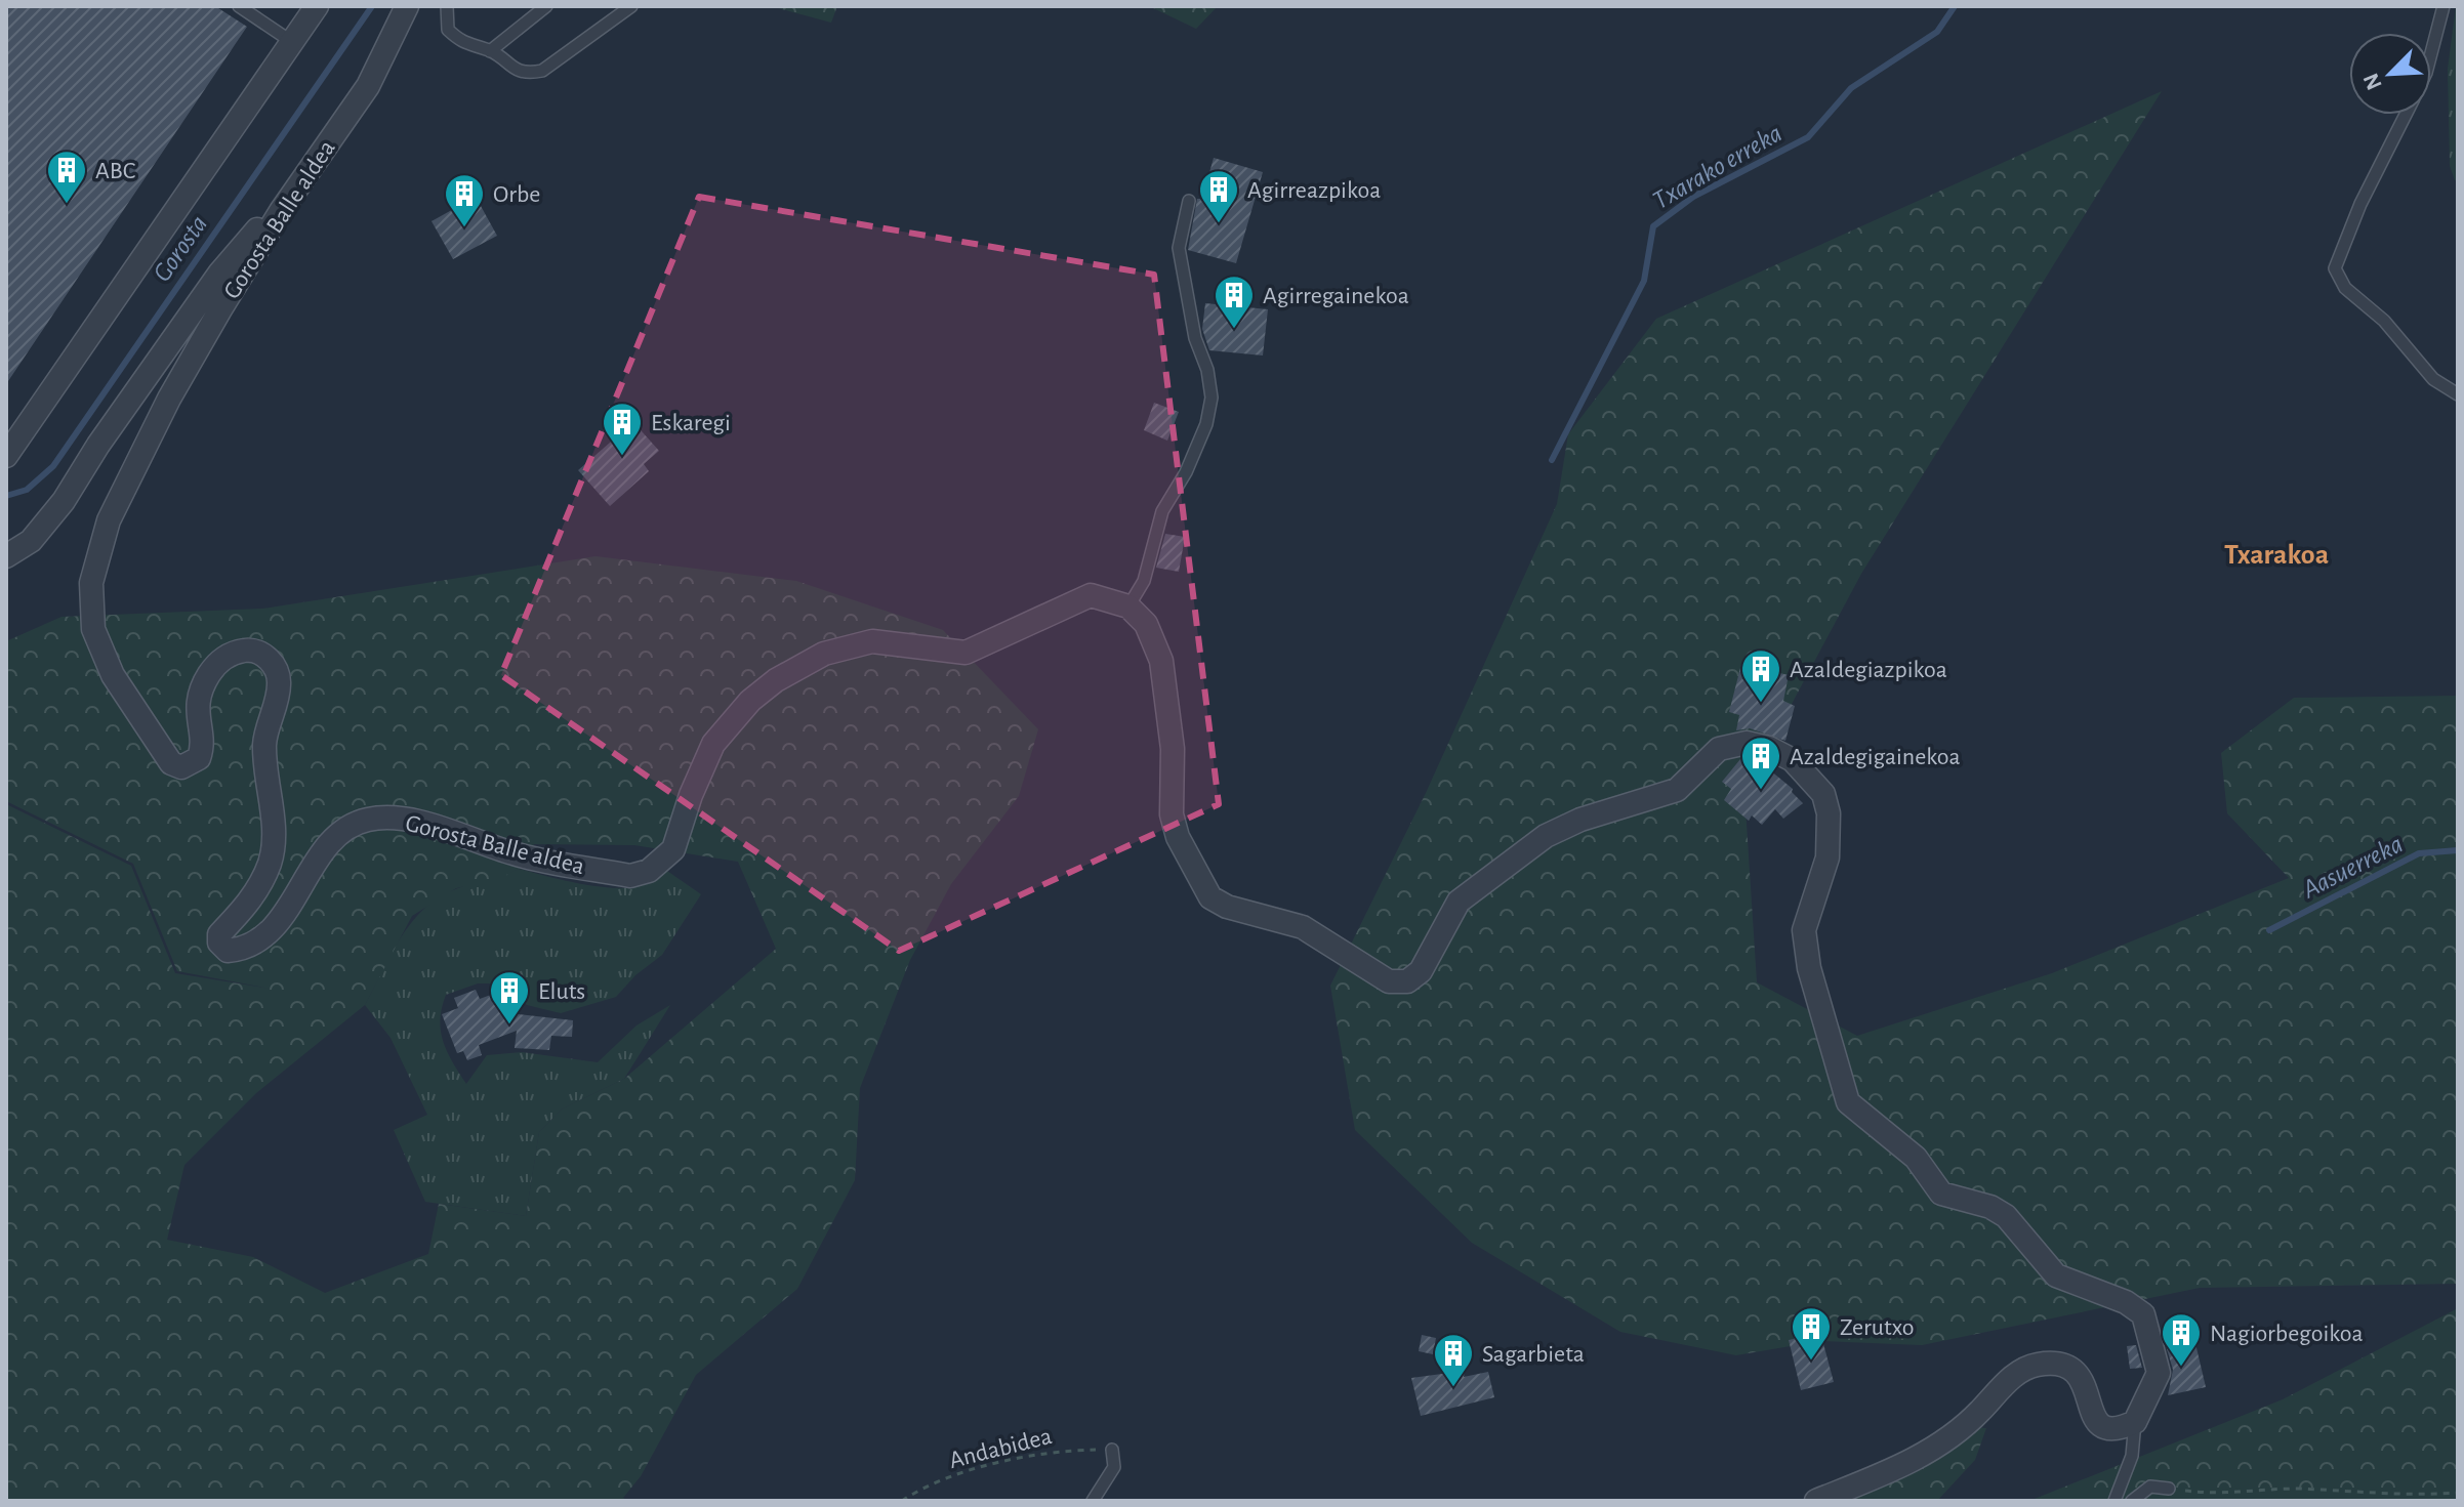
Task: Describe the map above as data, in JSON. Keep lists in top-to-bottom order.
{
  "streets": {
    "street": ["Gorosta Balle aldea"],
    "path": ["Andabidea"]
  },
  "districts": ["Txarakoa"],
  "water": ["Txarako erreka", "Gorosta", "Aasuerreka"],
  "places": {
    "building": [
      "ABC",
      "Agirreazpikoa",
      "Orbe",
      "Agirregainekoa",
      "Eskaregi",
      "Azaldegiazpikoa",
      "Azaldegigainekoa",
      "Eluts",
      "Zerutxo",
      "Nagiorbegoikoa",
      "Sagarbieta"
    ]
  },
  "north": "bottom left"
}
